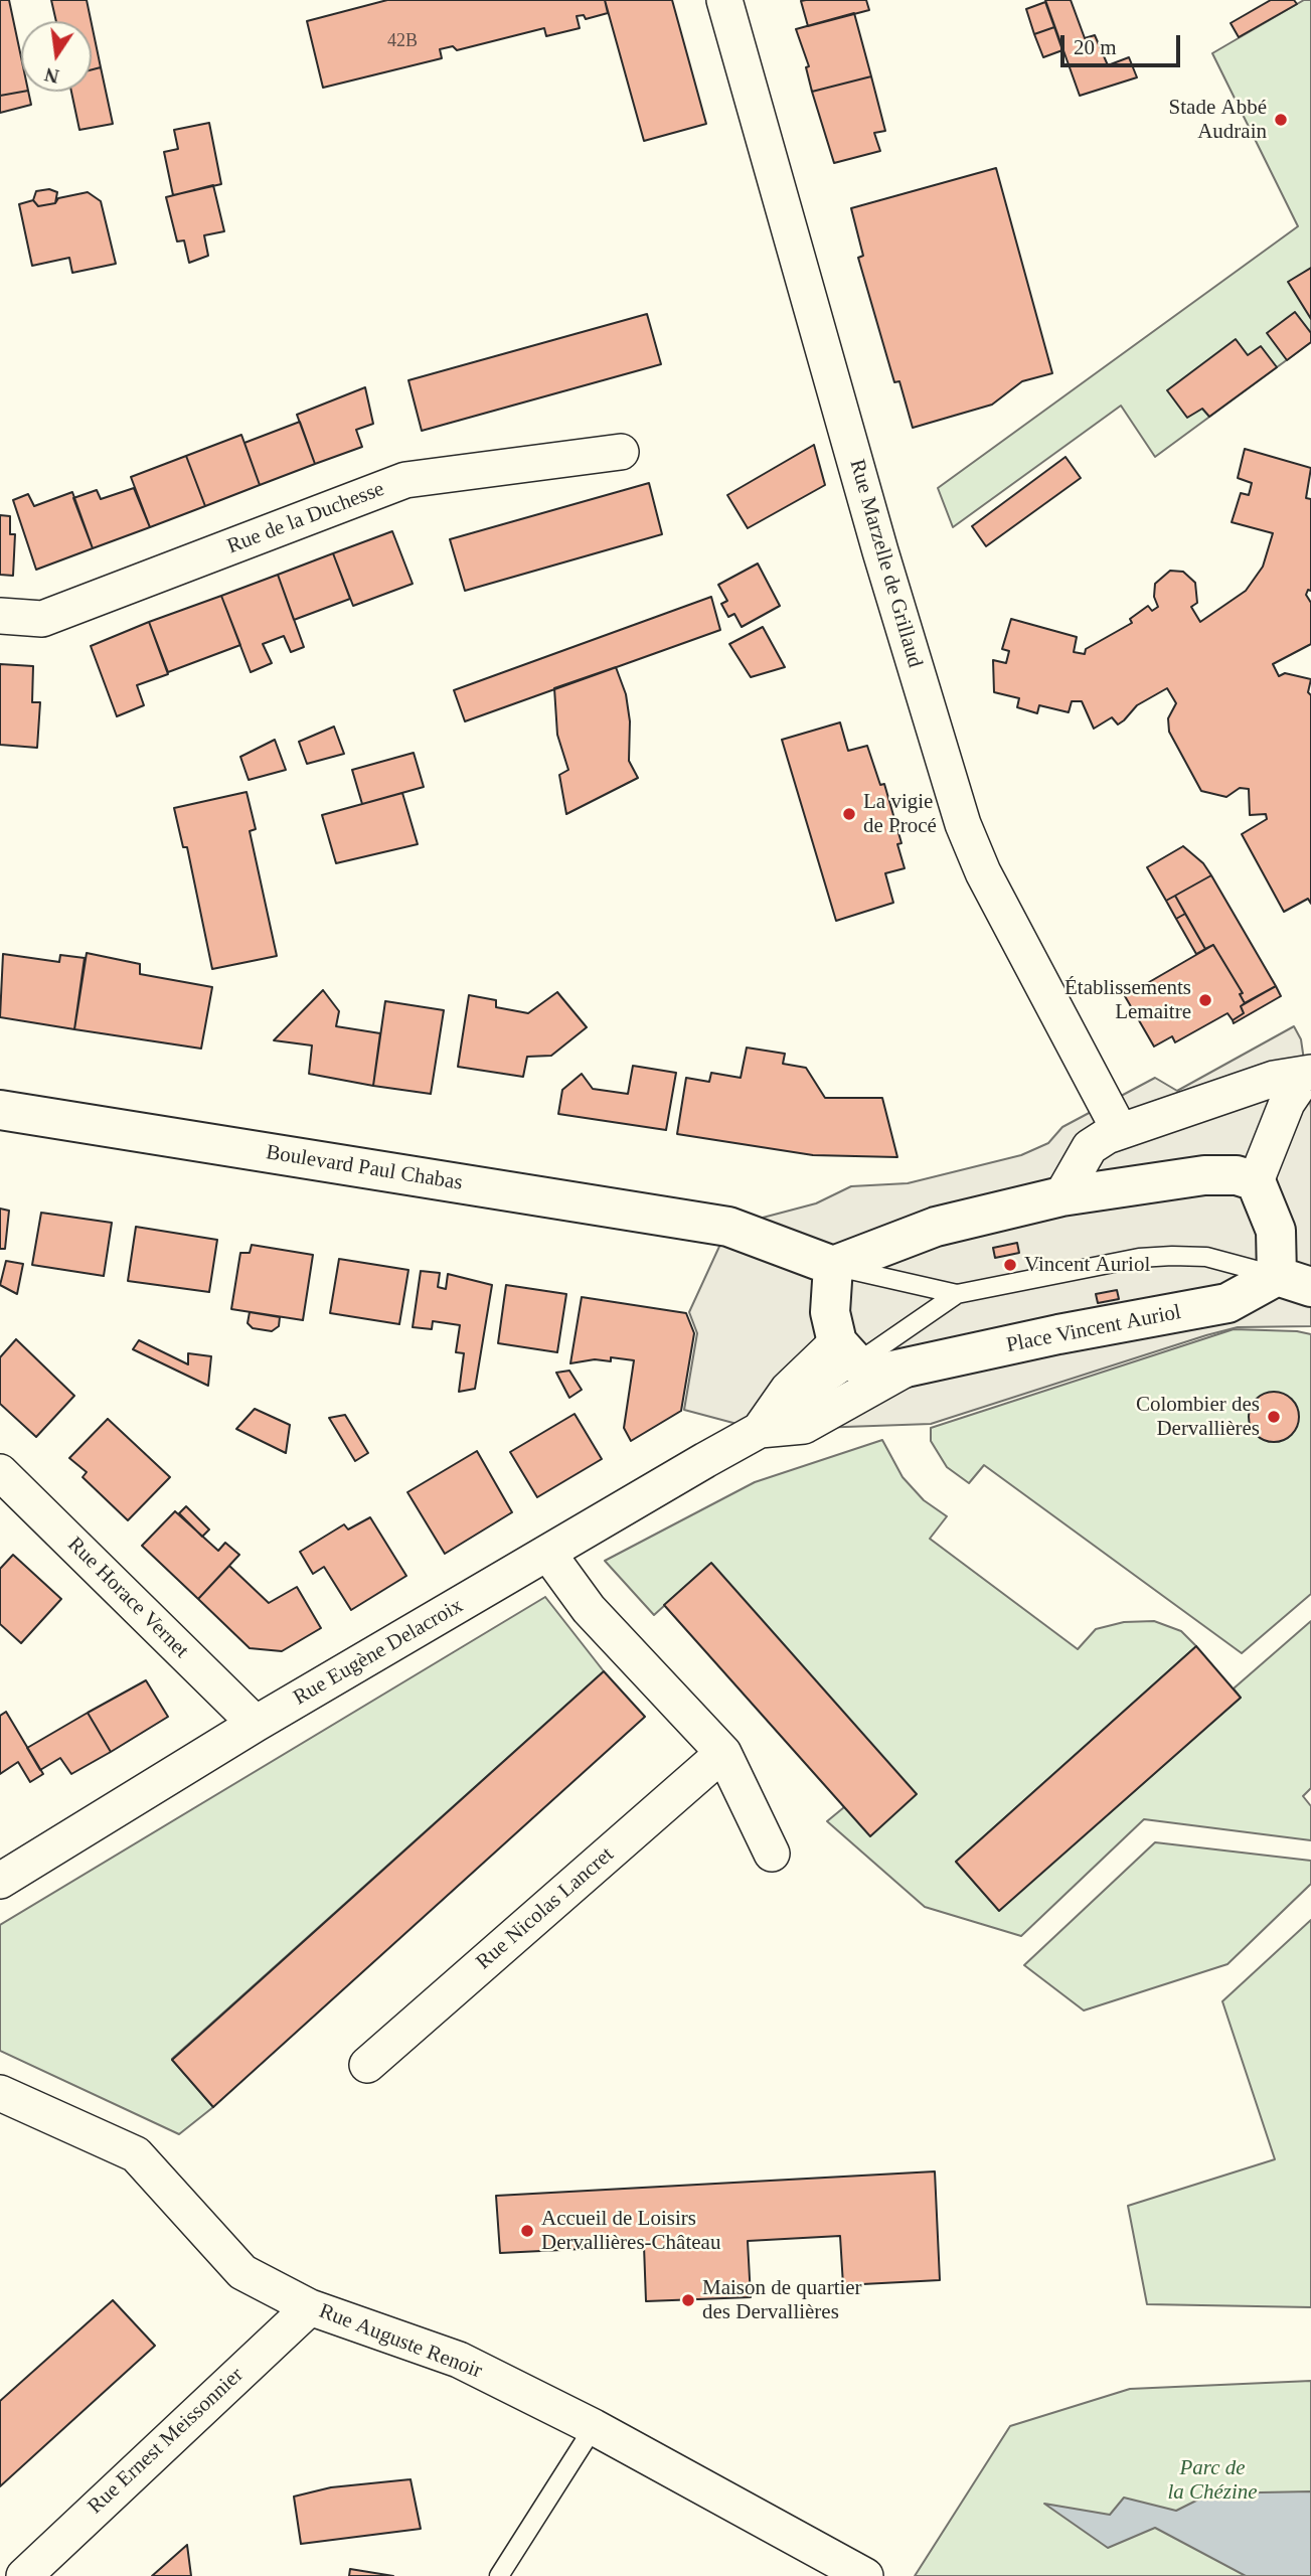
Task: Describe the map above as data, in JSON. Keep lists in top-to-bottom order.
{
  "streets": {
    "main road": ["Boulevard Paul Chabas", "Place Vincent Auriol"],
    "street": [
      "Rue de la Duchesse",
      "Rue Marzelle de Grillaud",
      "Rue Horace Vernet",
      "Rue Eugène Delacroix",
      "Rue Nicolas Lancret",
      "Rue Auguste Renoir",
      "Rue Ernest Meissonnier"
    ]
  },
  "crossings": [
    ["Place Vincent Auriol", "Rue Eugène Delacroix"],
    ["Rue Horace Vernet", "Rue Eugène Delacroix"],
    ["Rue Auguste Renoir", "Rue Ernest Meissonnier"]
  ],
  "parks": ["Parc de la Chézine"],
  "places": [
    "Stade Abbé Audrain",
    "La vigie de Procé",
    "Établissements Lemaitre",
    "Vincent Auriol",
    "Colombier des Dervallières",
    "Accueil de Loisirs Dervallières-Château",
    "Maison de quartier des Dervallières"
  ],
  "house_numbers": ["42B"],
  "scale_bar": "20 m",
  "north": "bottom"
}
